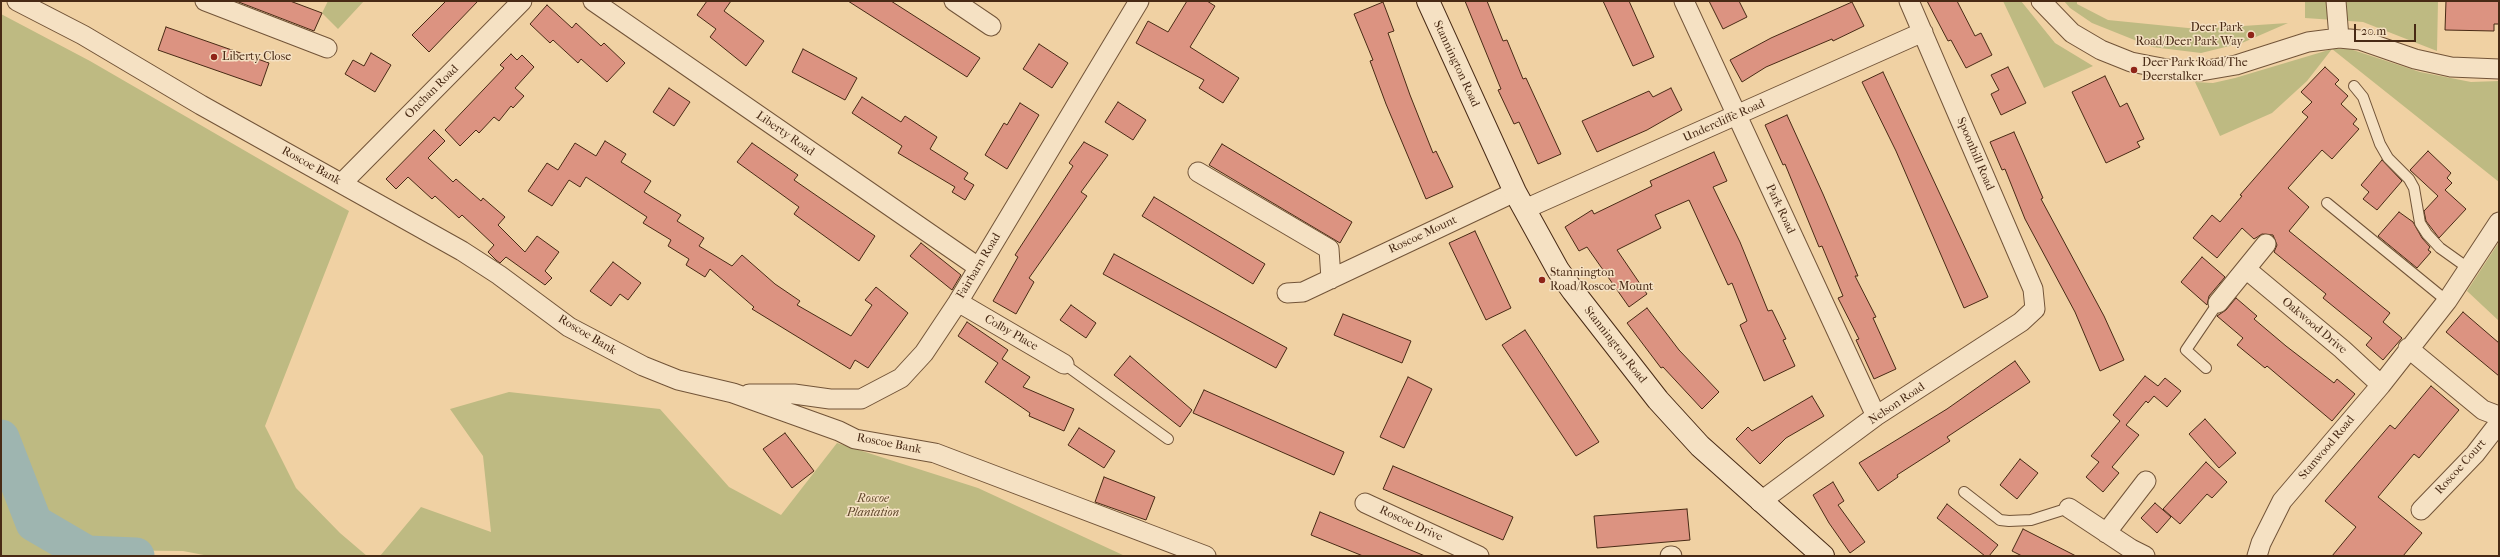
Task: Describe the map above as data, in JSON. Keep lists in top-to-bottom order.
{
  "streets": {
    "main road": ["Stannington Road"],
    "street": [
      "Onchan Road",
      "Undercliffe Road",
      "Liberty Road",
      "Spoonhill Road",
      "Roscoe Bank",
      "Park Road",
      "Roscoe Mount",
      "Fairbarn Road",
      "Oakwood Drive",
      "Colby Place",
      "Nelson Road",
      "Stanwood Road",
      "Roscoe Court",
      "Roscoe Drive"
    ]
  },
  "crossings": [
    ["Stannington Road", "Undercliffe Road"],
    ["Stannington Road", "Roscoe Mount"],
    ["Stannington Road", "Nelson Road"],
    ["Onchan Road", "Roscoe Bank"],
    ["Undercliffe Road", "Spoonhill Road"],
    ["Undercliffe Road", "Park Road"],
    ["Undercliffe Road", "Roscoe Mount"],
    ["Liberty Road", "Fairbarn Road"],
    ["Spoonhill Road", "Nelson Road"],
    ["Roscoe Bank", "Fairbarn Road"],
    ["Park Road", "Nelson Road"],
    ["Fairbarn Road", "Colby Place"],
    ["Oakwood Drive", "Stanwood Road"]
  ],
  "parks": ["Roscoe Plantation"],
  "places": [
    "Deer Park Road/Deer Park Way",
    "Liberty Close",
    "Deer Park Road/The Deerstalker",
    "Stannington Road/Roscoe Mount"
  ],
  "scale_bar": "20 m"
}
